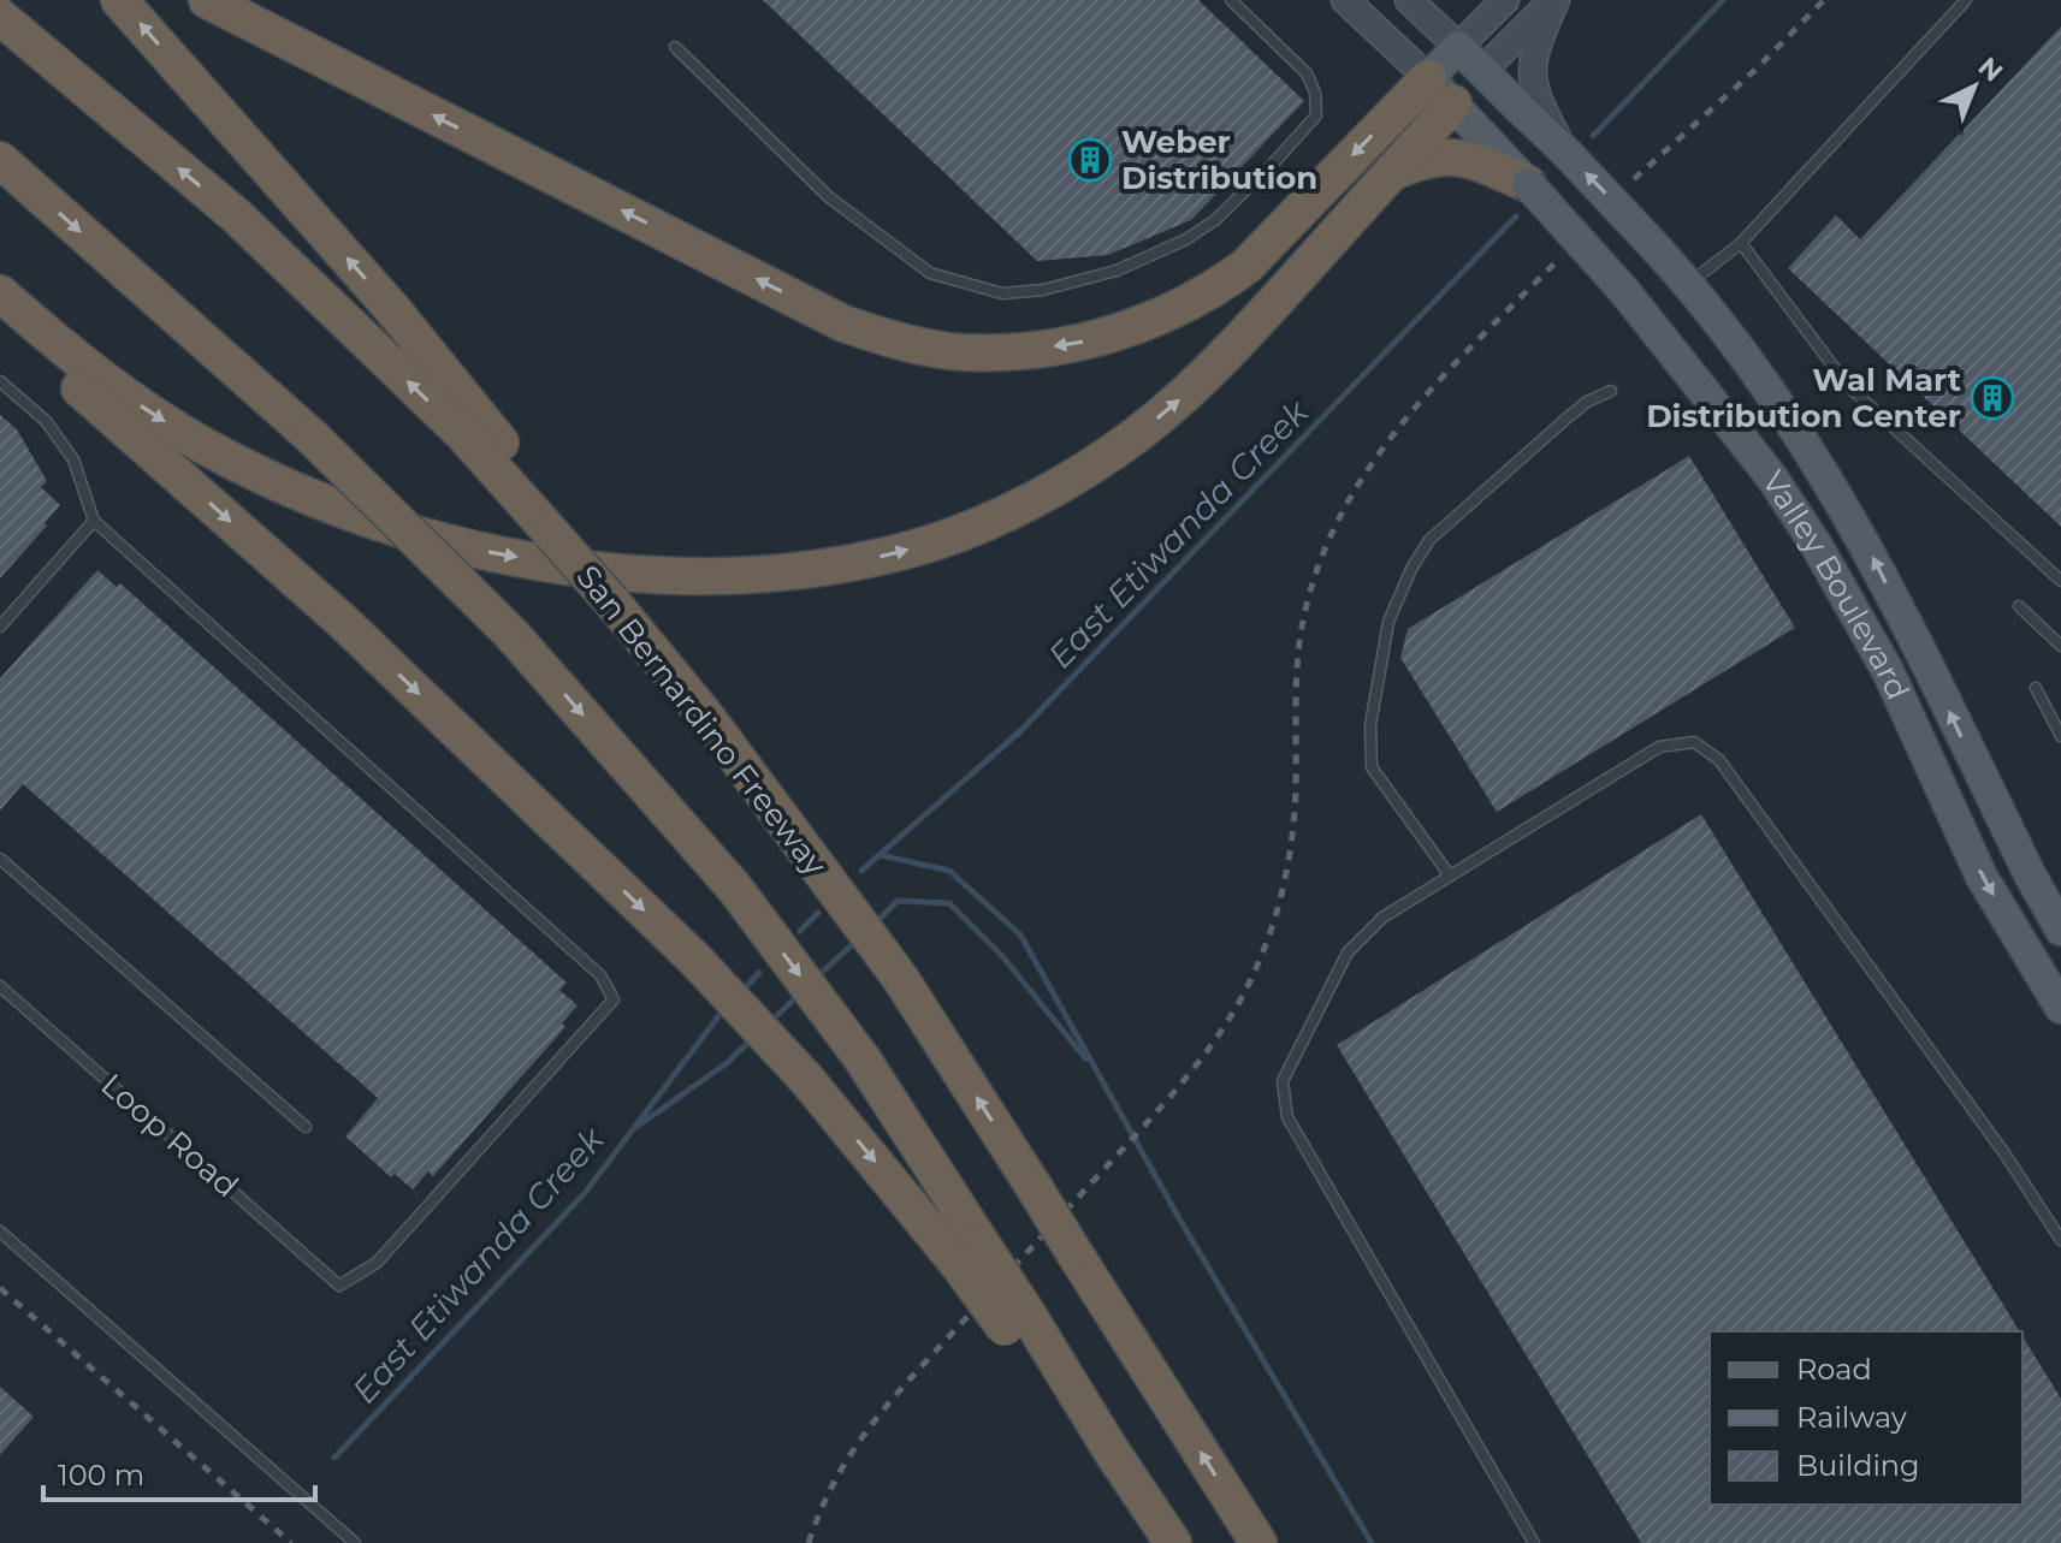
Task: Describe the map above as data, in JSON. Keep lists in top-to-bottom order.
{
  "streets": {
    "highway": ["San Bernardino Freeway"],
    "main road": ["Valley Boulevard"],
    "lane": ["Loop Road"]
  },
  "water": ["East Etiwanda Creek"],
  "places": {
    "building": ["Weber Distribution", "Wal Mart Distribution Center"]
  },
  "legend": ["Road", "Railway", "Building"],
  "scale_bar": "100 m",
  "north": "top right"
}
